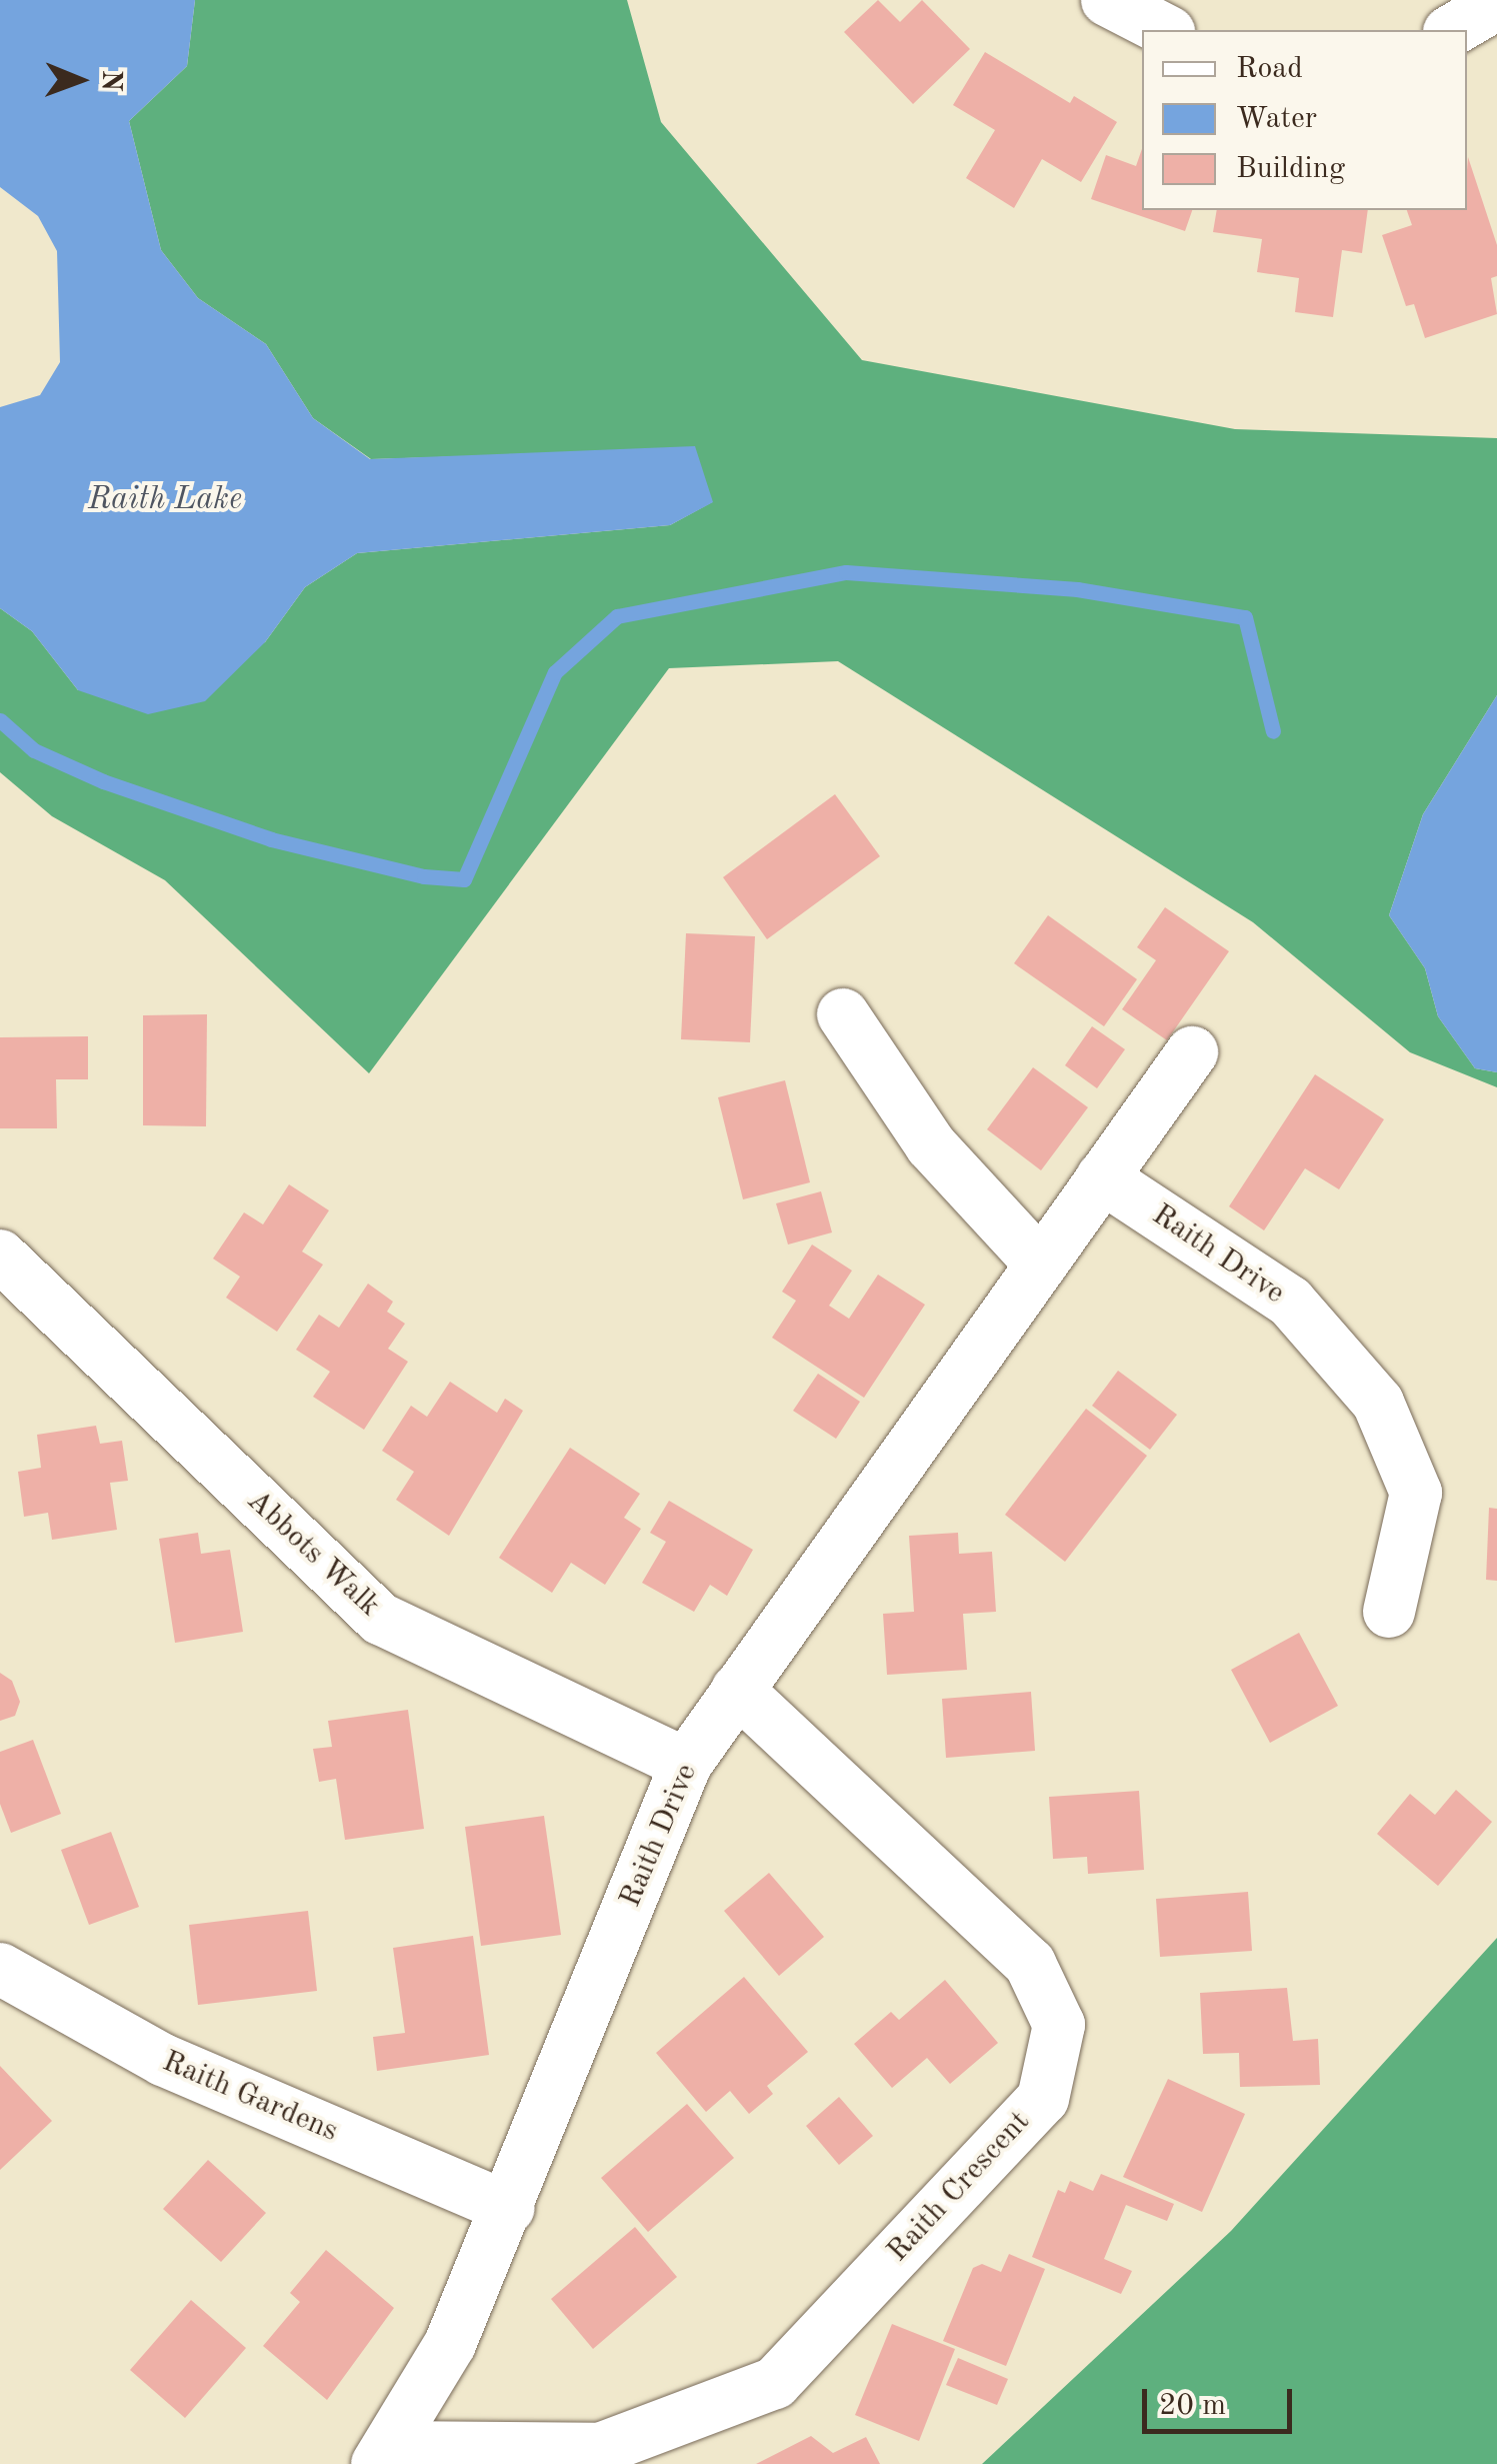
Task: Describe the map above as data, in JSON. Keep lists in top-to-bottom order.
{
  "streets": {
    "street": [
      "Raith Drive",
      "Abbots Walk",
      "Raith Gardens",
      "Raith Crescent"
    ]
  },
  "crossings": [
    ["Raith Drive", "Abbots Walk"],
    ["Raith Drive", "Raith Gardens"],
    ["Raith Drive", "Raith Crescent"]
  ],
  "water": ["Raith Lake"],
  "legend": ["Road", "Water", "Building"],
  "scale_bar": "20 m",
  "north": "right"
}
